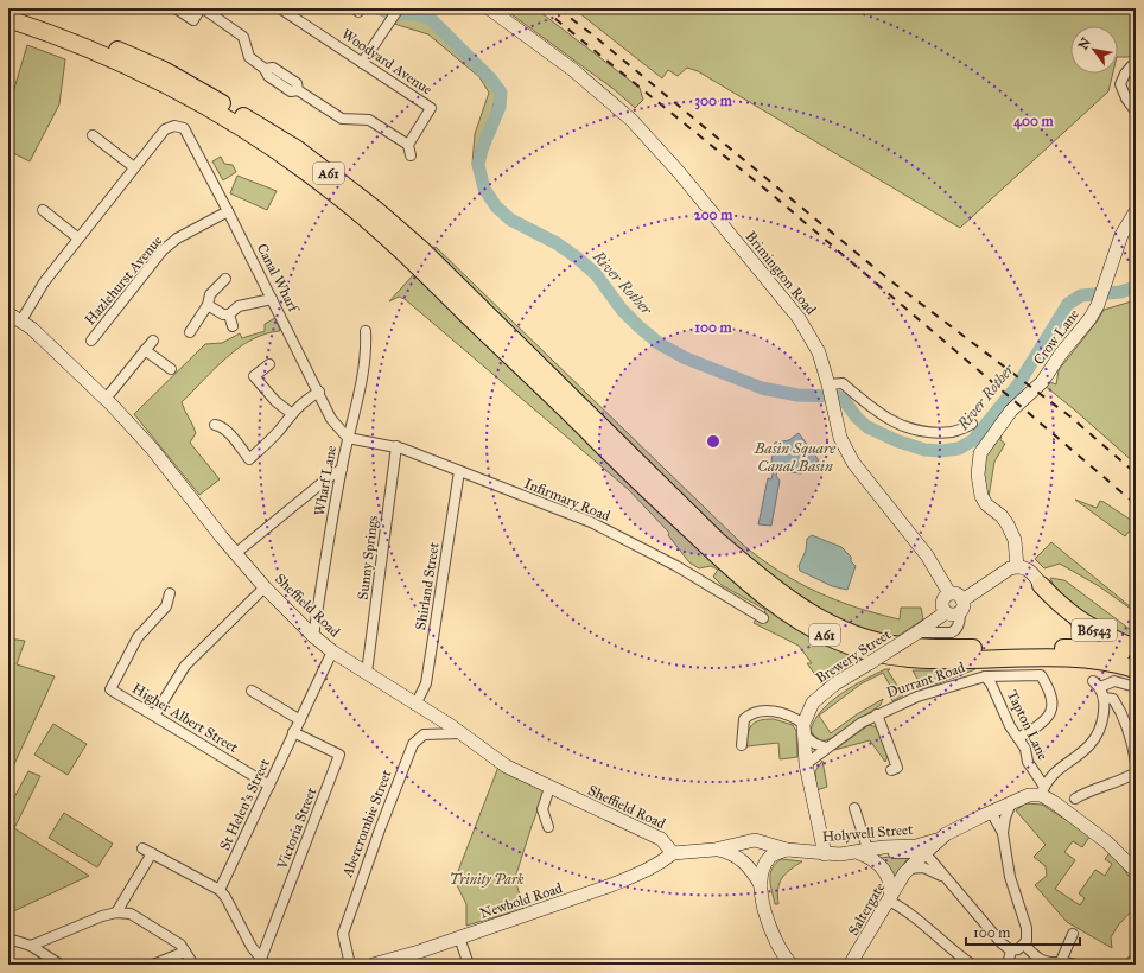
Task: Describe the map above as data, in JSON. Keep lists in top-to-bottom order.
{
  "streets": {
    "highway": ["A61", "B6543"],
    "main road": [
      "Brimington Road",
      "Crow Lane",
      "Sheffield Road",
      "Brewery Street",
      "Holywell Street",
      "Newbold Road",
      "Saltergate"
    ],
    "street": [
      "Woodyard Avenue",
      "Canal Wharf",
      "Hazlehurst Avenue",
      "Wharf Lane",
      "Infirmary Road",
      "Sunny Springs",
      "Shirland Street",
      "Durrant Road",
      "Higher Albert Street",
      "Tapton Lane",
      "St Helen's Street",
      "Abercrombie Street",
      "Victoria Street"
    ]
  },
  "crossings": [
    ["Brimington Road", "Brewery Street"],
    ["Canal Wharf", "Hazlehurst Avenue"],
    ["Canal Wharf", "Wharf Lane"],
    ["Canal Wharf", "Infirmary Road"],
    ["Crow Lane", "B6543"],
    ["Wharf Lane", "Infirmary Road"],
    ["Wharf Lane", "Sheffield Road"],
    ["Infirmary Road", "Sunny Springs"],
    ["Infirmary Road", "Shirland Street"],
    ["Sunny Springs", "Sheffield Road"],
    ["Shirland Street", "Sheffield Road"],
    ["Sheffield Road", "St Helen's Street"],
    ["Sheffield Road", "Abercrombie Street"],
    ["Sheffield Road", "Holywell Street"],
    ["Sheffield Road", "Newbold Road"],
    ["Brewery Street", "Durrant Road"],
    ["Durrant Road", "Tapton Lane"],
    ["Higher Albert Street", "St Helen's Street"],
    ["Tapton Lane", "Holywell Street"],
    ["St Helen's Street", "Victoria Street"],
    ["Holywell Street", "Newbold Road"],
    ["Holywell Street", "Saltergate"]
  ],
  "water": ["River Rother", "Basin Square Canal Basin"],
  "parks": ["Trinity Park"],
  "scale_bar": "100 m",
  "north": "top left",
  "rings": [
    "300 m",
    "400 m",
    "200 m",
    "100 m"
  ]
}
